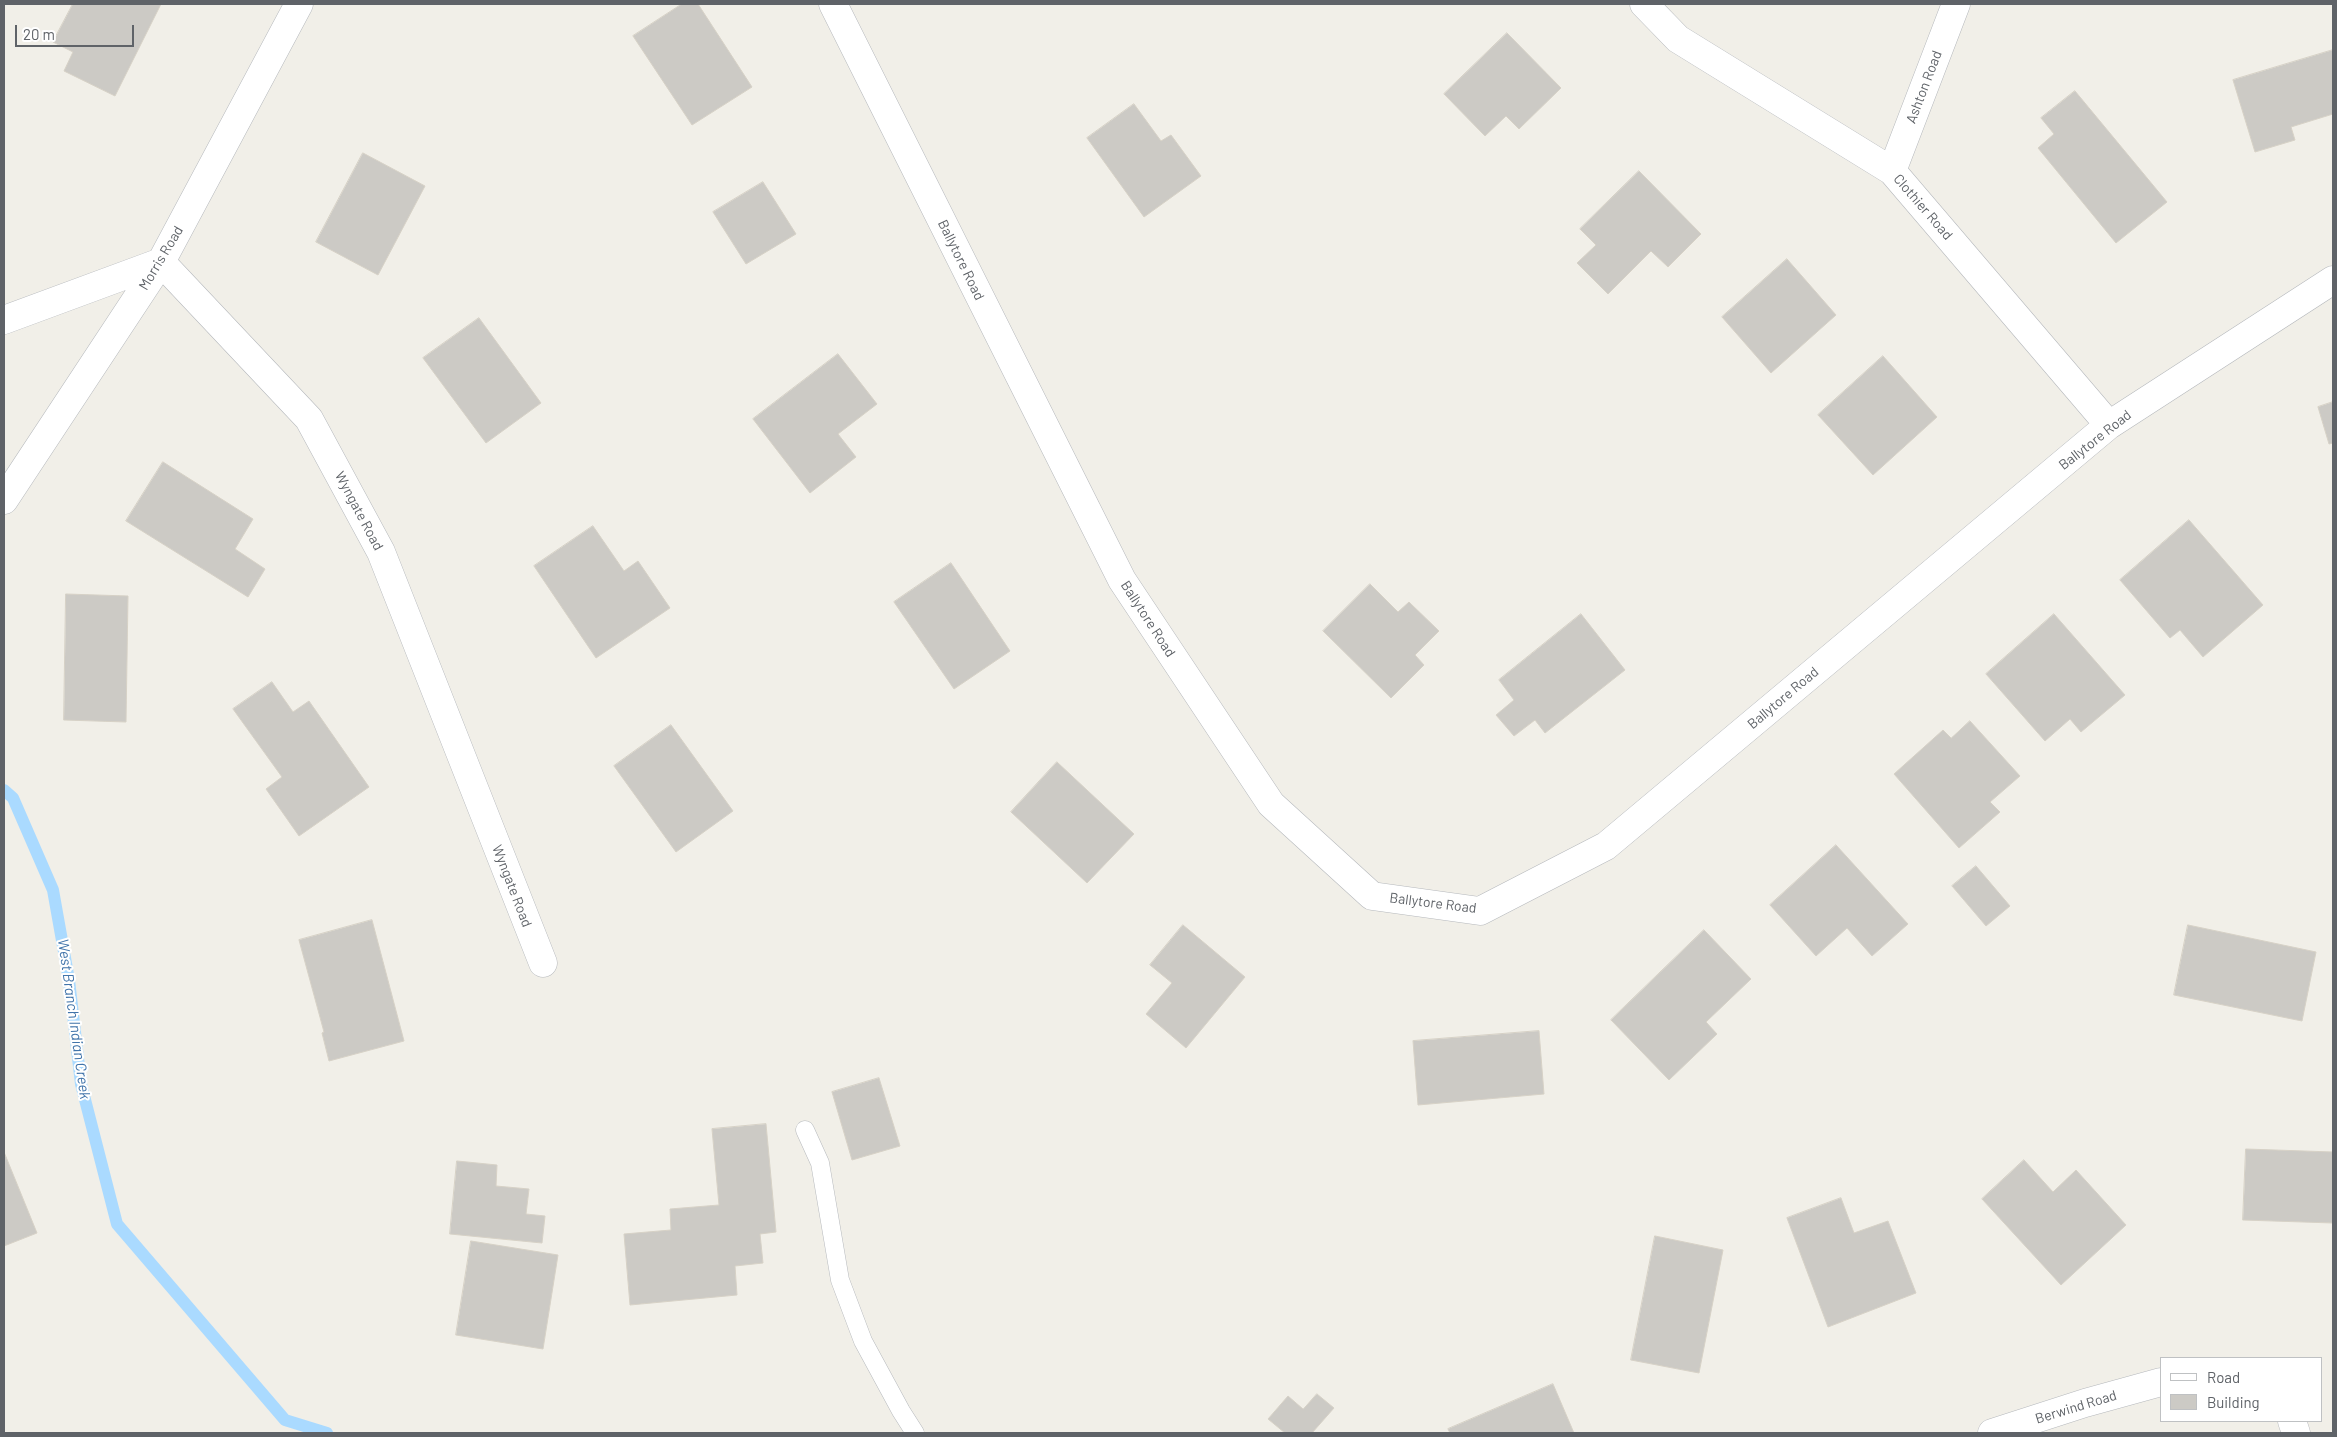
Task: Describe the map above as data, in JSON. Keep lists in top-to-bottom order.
{
  "streets": {
    "street": [
      "Ashton Road",
      "Clothier Road",
      "Morris Road",
      "Ballytore Road",
      "Wyngate Road",
      "Berwind Road"
    ]
  },
  "crossings": [
    ["Ashton Road", "Clothier Road"],
    ["Clothier Road", "Ballytore Road"],
    ["Morris Road", "Wyngate Road"]
  ],
  "water": ["West Branch Indian Creek"],
  "legend": ["Road", "Building"],
  "scale_bar": "20 m"
}
